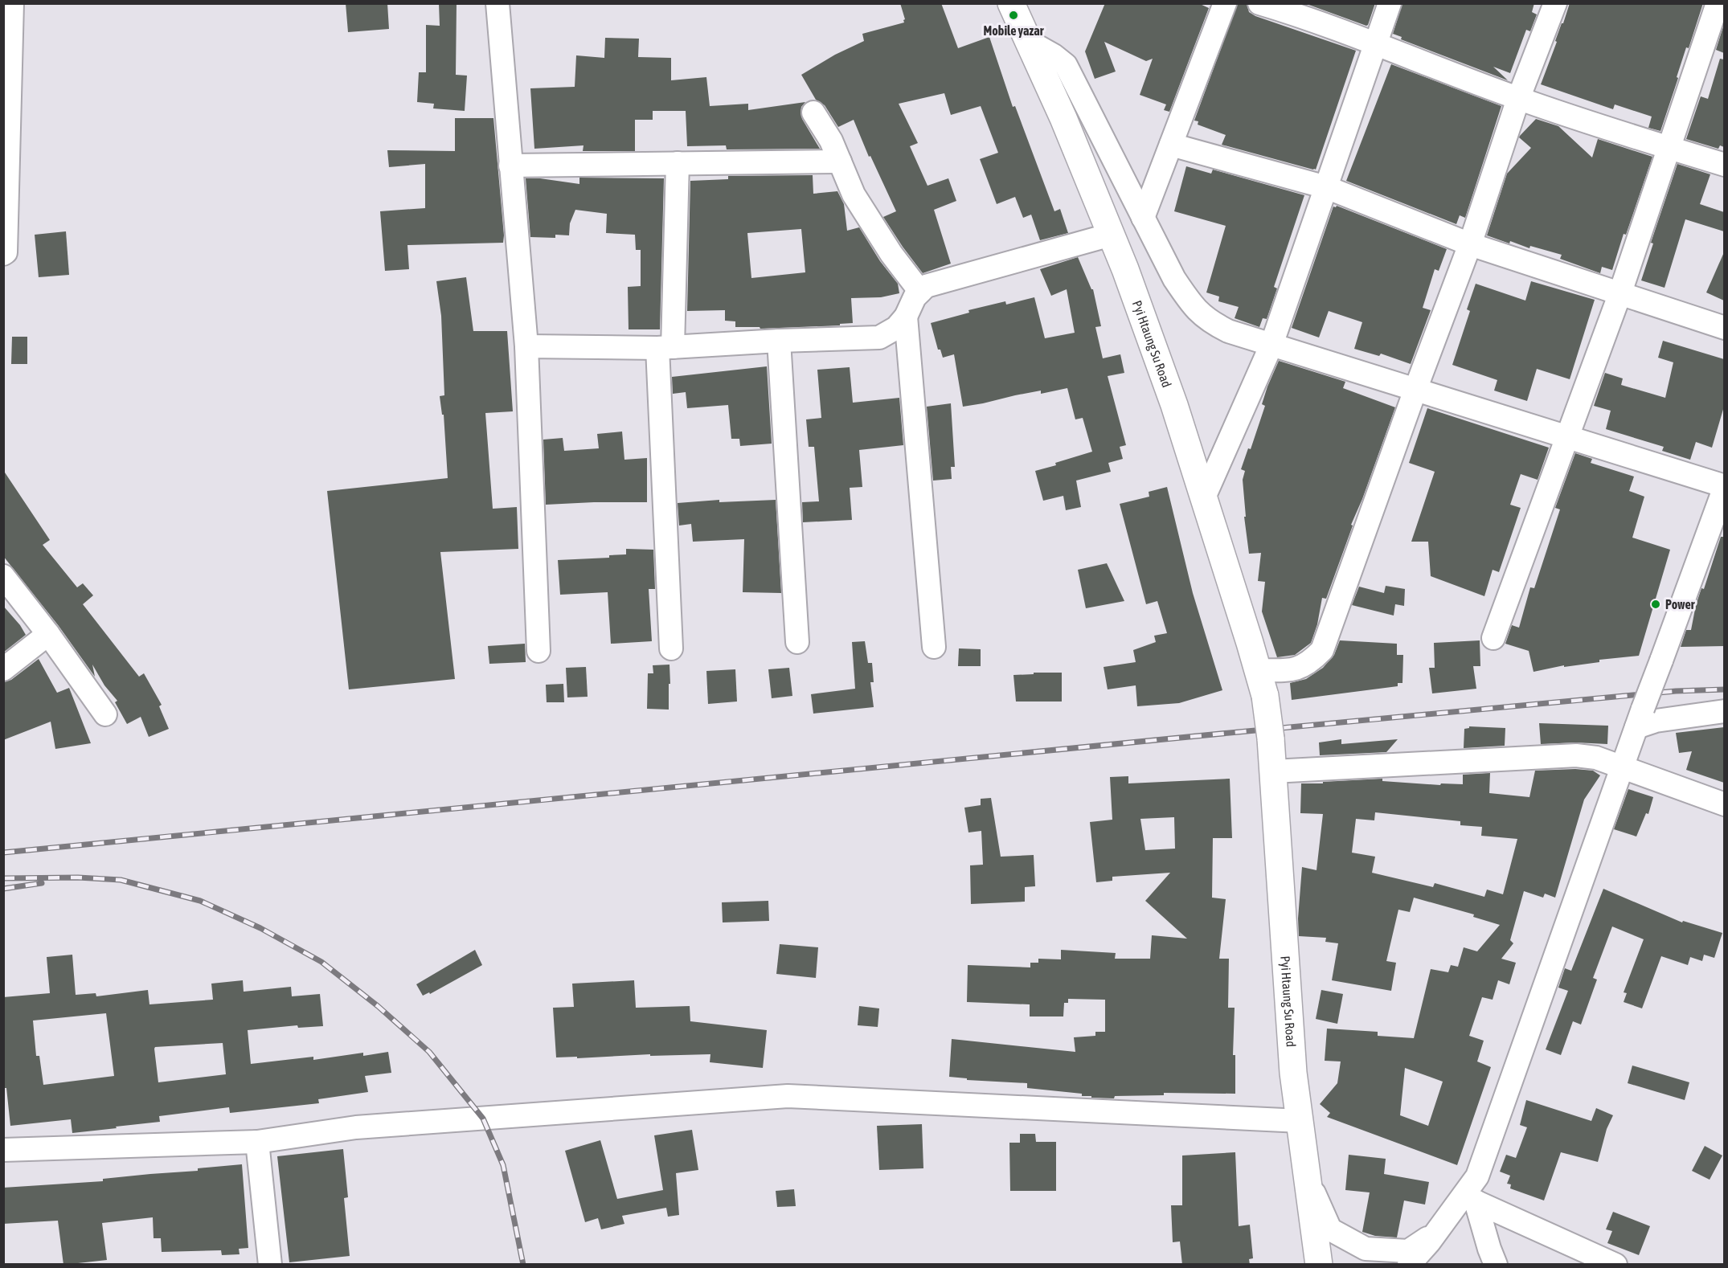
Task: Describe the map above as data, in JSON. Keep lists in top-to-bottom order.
{
  "streets": {
    "highway": ["Pyi Htaung Su Road"]
  },
  "places": ["Mobile yazar", "Power"]
}
